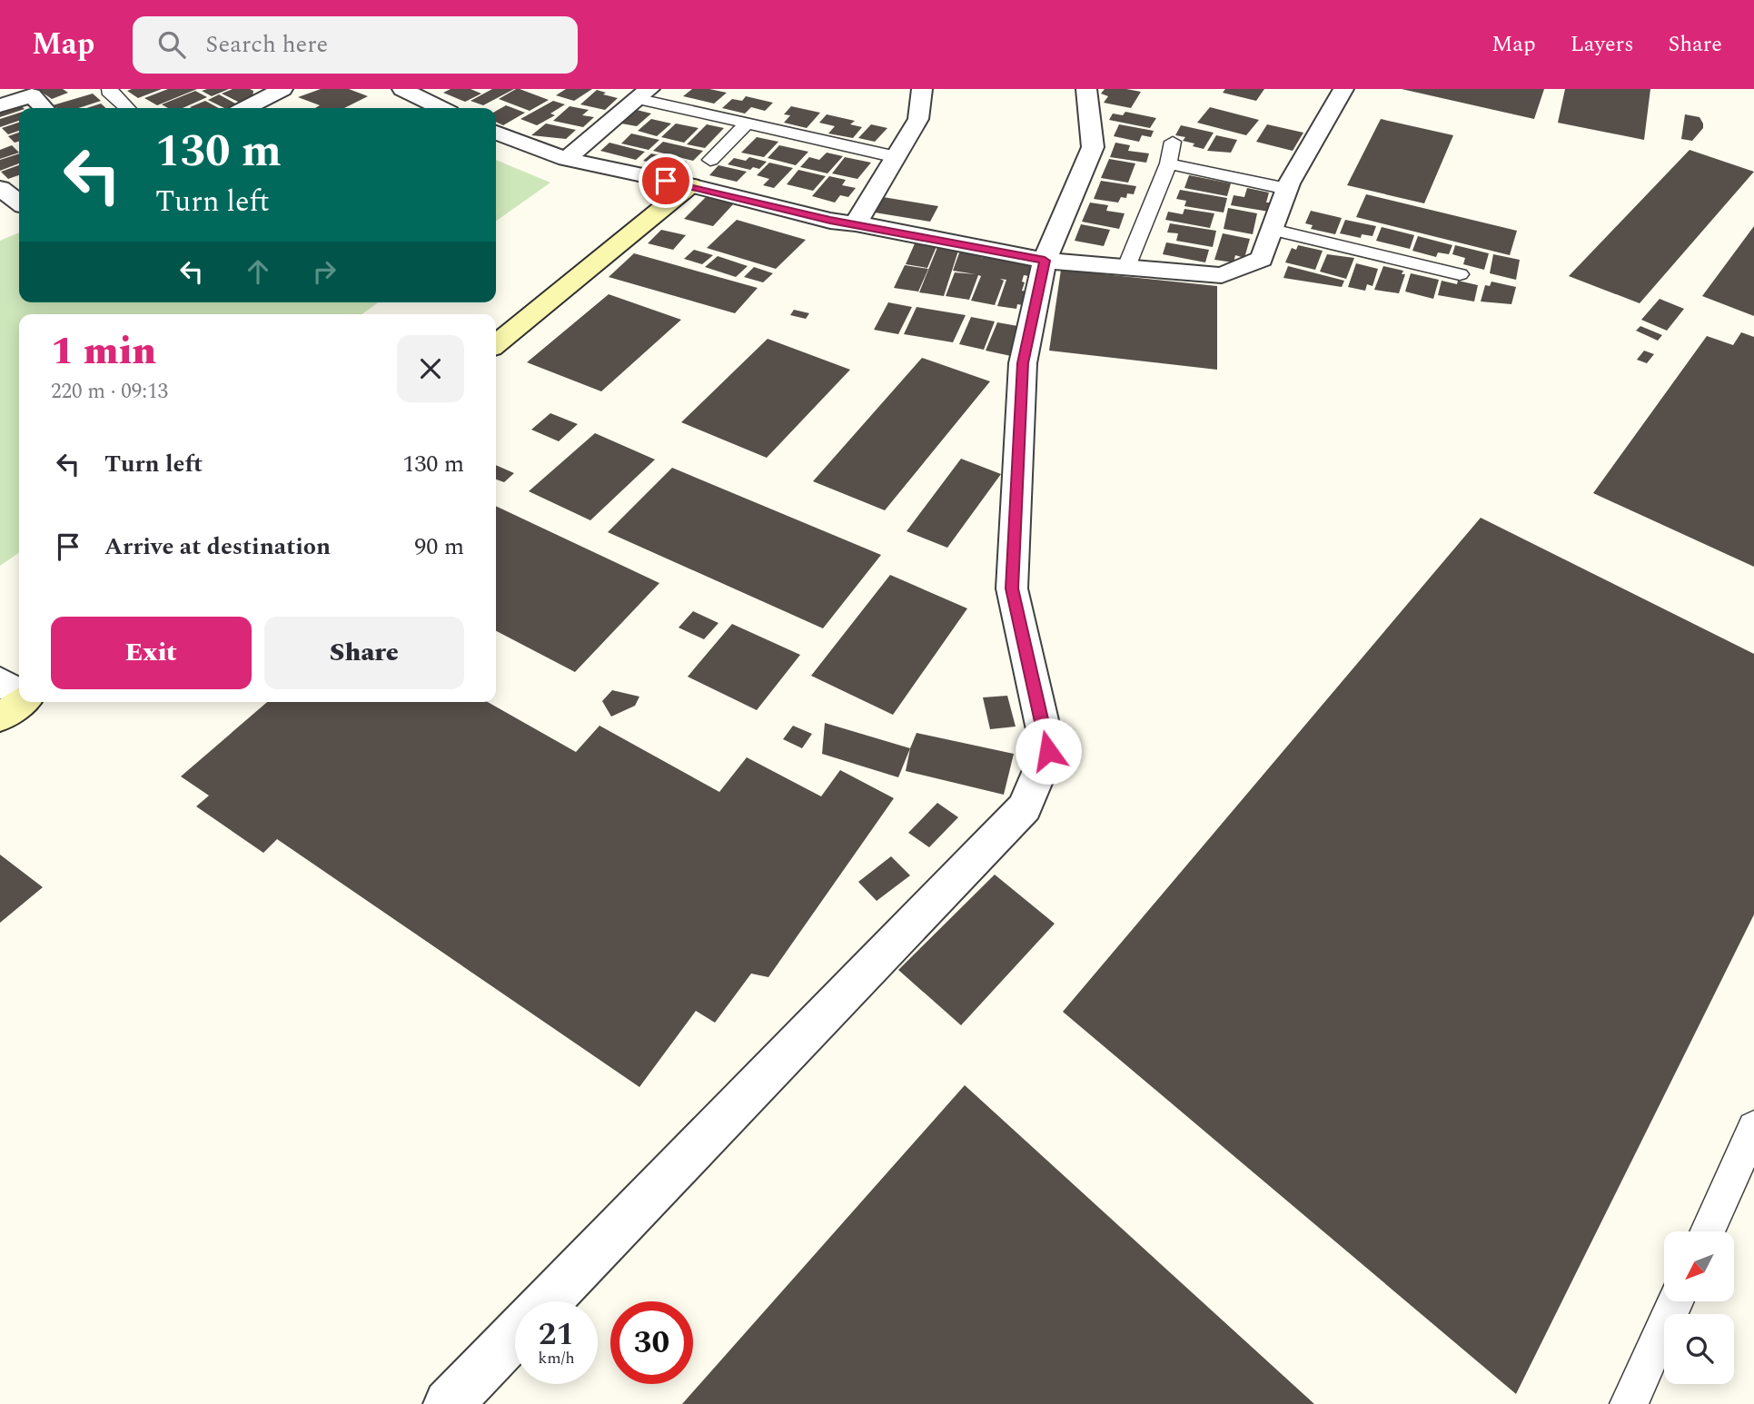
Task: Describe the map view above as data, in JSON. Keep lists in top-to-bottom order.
{
  "north": "bottom left",
  "page": {
    "header": "Map",
    "search": "Search here",
    "nav": ["Map", "Layers", "Share"],
    "turn": ["130 m", "Turn left"],
    "heading": ["1 min", "220 m · 09:13"],
    "list": [
      {
        "name": "Turn left",
        "value": "130 m"
      },
      {
        "name": "Arrive at destination",
        "value": "90 m"
      }
    ],
    "buttons": ["Exit", "Share"],
    "speed": "21 km/h",
    "limit": "30"
  }
}
